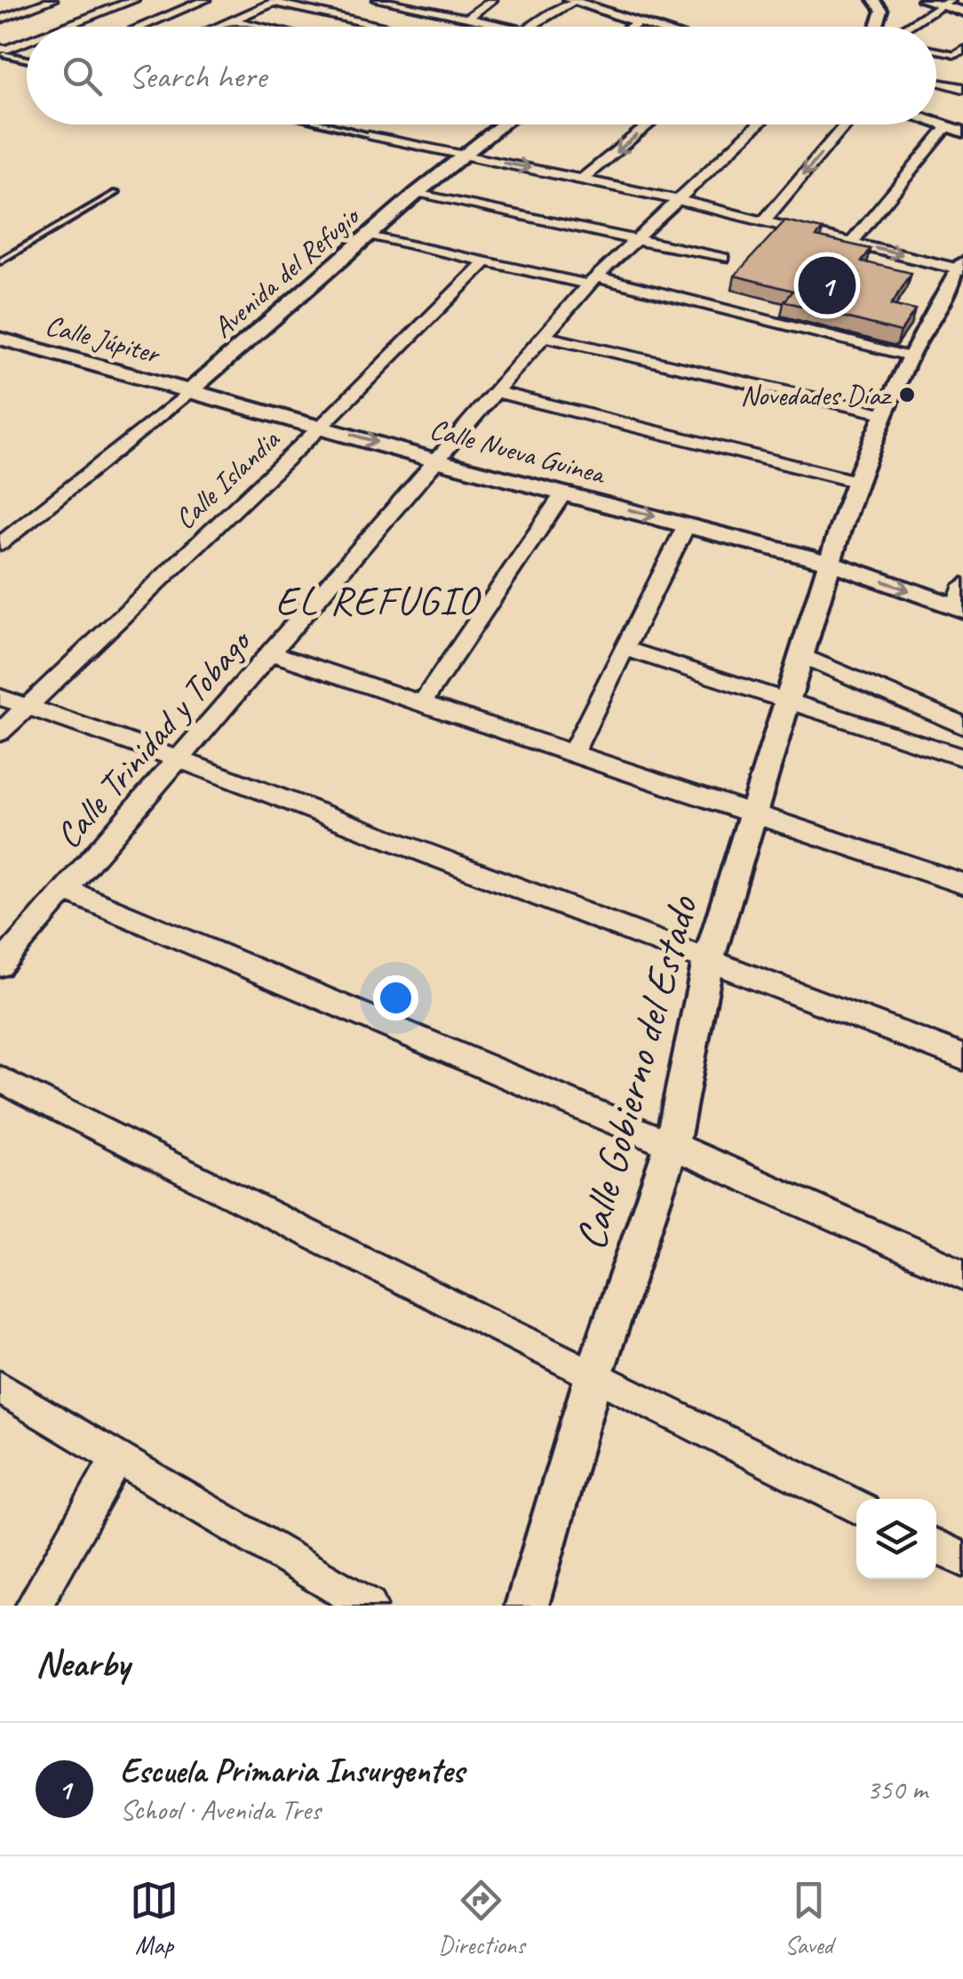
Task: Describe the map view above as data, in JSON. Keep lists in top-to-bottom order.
{
  "streets": {
    "street": [
      "Avenida del Refugio",
      "Calle Júpiter",
      "Calle Nueva Guinea",
      "Calle Islandia",
      "Calle Trinidad y Tobago",
      "Calle Gobierno del Estado"
    ]
  },
  "crossings": [
    ["Avenida del Refugio", "Calle Júpiter"],
    ["Avenida del Refugio", "Calle Nueva Guinea"],
    ["Calle Júpiter", "Calle Nueva Guinea"],
    ["Calle Nueva Guinea", "Calle Islandia"],
    ["Calle Nueva Guinea", "Calle Trinidad y Tobago"],
    ["Calle Nueva Guinea", "Calle Gobierno del Estado"]
  ],
  "districts": ["EL REFUGIO"],
  "places": ["Novedades Díaz"],
  "page": {
    "search": "Search here",
    "pins": "1",
    "heading": "Nearby",
    "list": [
      {
        "mark": "1",
        "name": "Escuela Primaria Insurgentes",
        "note": "School · Avenida Tres",
        "value": "350 m"
      }
    ],
    "nav": ["Map", "Directions", "Saved"]
  }
}
